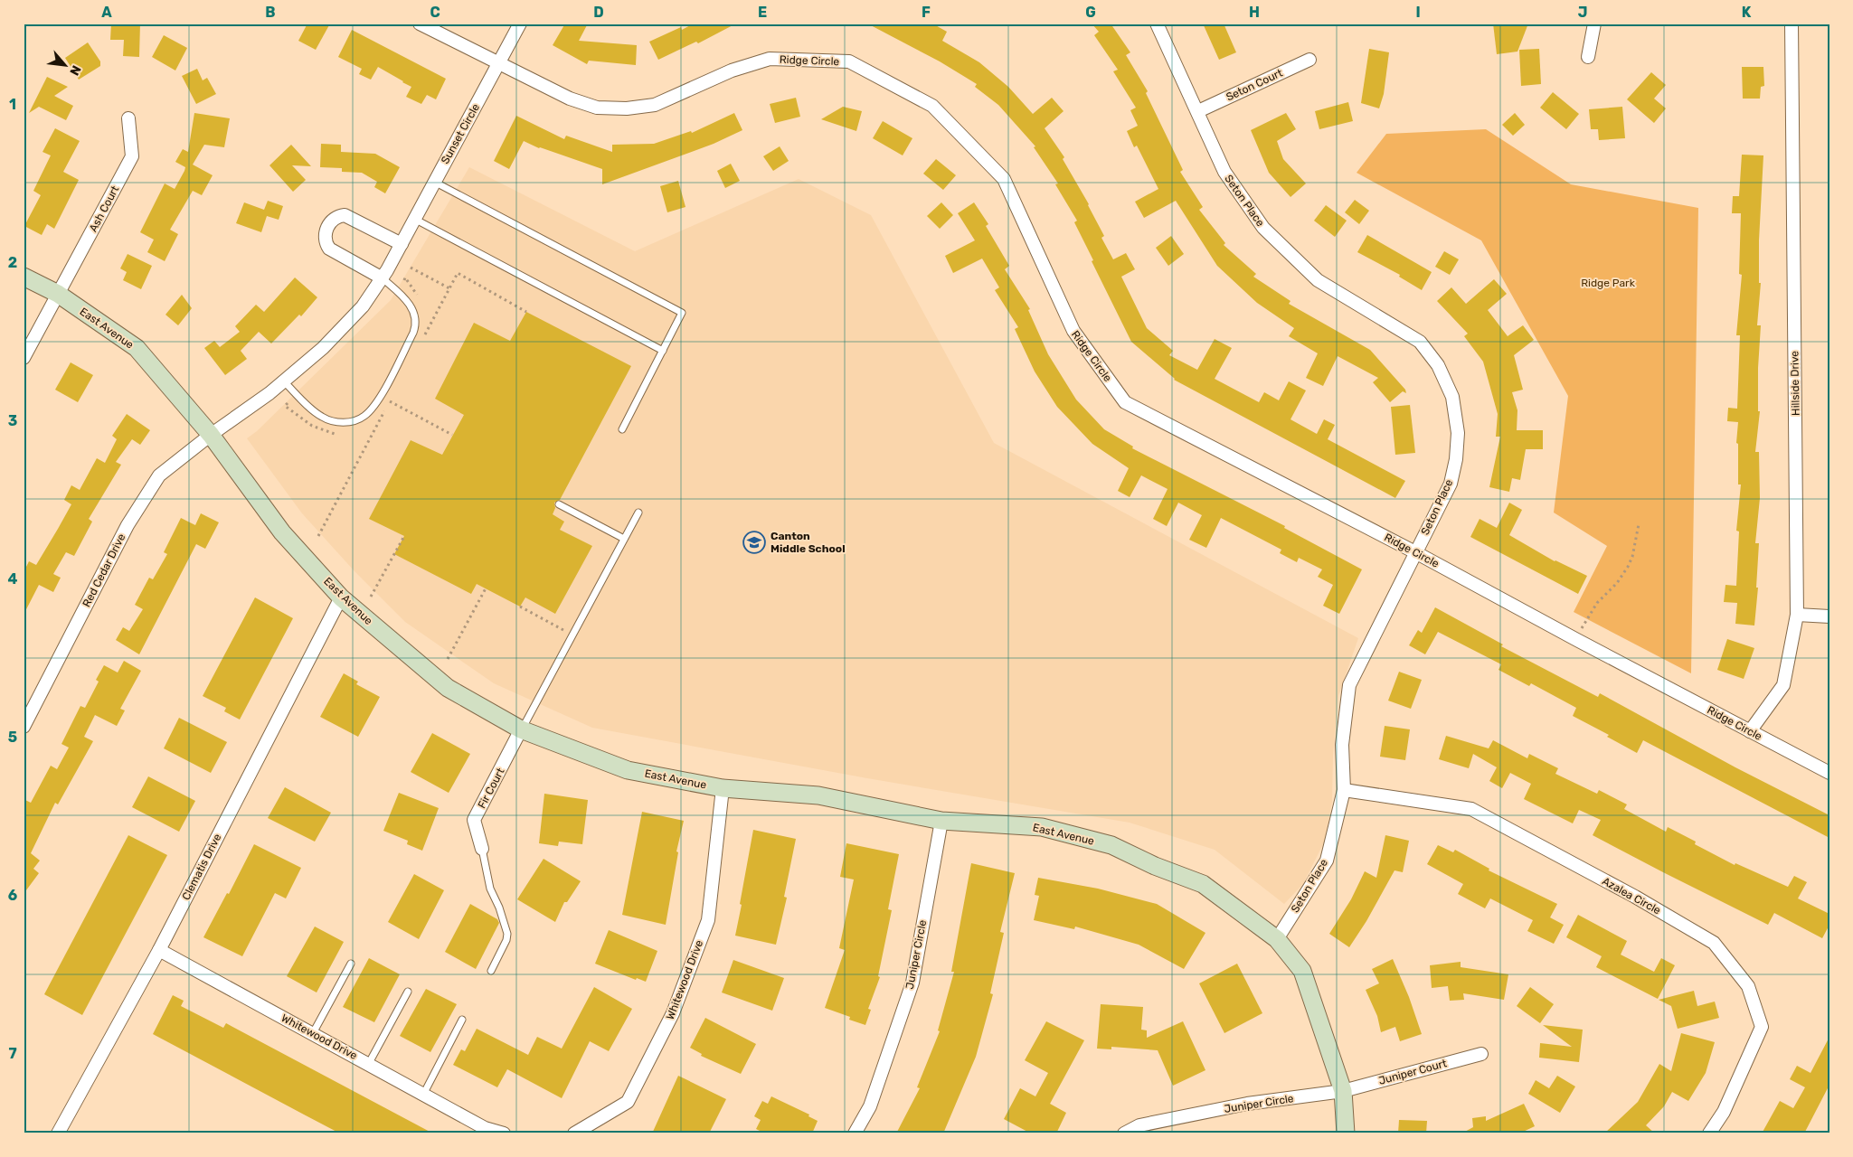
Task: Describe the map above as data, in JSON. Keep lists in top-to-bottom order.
{
  "streets": {
    "street": [
      "Ridge Circle",
      "Seton Court",
      "Sunset Circle",
      "Seton Place",
      "Ash Court",
      "East Avenue",
      "Hillside Drive",
      "Red Cedar Drive",
      "Fir Court",
      "Clematis Drive",
      "Azalea Circle",
      "Juniper Circle",
      "Whitewood Drive",
      "Juniper Court"
    ]
  },
  "crossings": [
    ["Ridge Circle", "Sunset Circle"],
    ["Ridge Circle", "Seton Place"],
    ["Ridge Circle", "Hillside Drive"],
    ["Seton Court", "Seton Place"],
    ["Sunset Circle", "East Avenue"],
    ["Sunset Circle", "Red Cedar Drive"],
    ["Seton Place", "East Avenue"],
    ["Seton Place", "Azalea Circle"],
    ["Ash Court", "East Avenue"],
    ["East Avenue", "Red Cedar Drive"],
    ["East Avenue", "Fir Court"],
    ["East Avenue", "Clematis Drive"],
    ["East Avenue", "Juniper Circle"],
    ["East Avenue", "Whitewood Drive"],
    ["East Avenue", "Juniper Court"],
    ["Clematis Drive", "Whitewood Drive"],
    ["Juniper Circle", "Juniper Court"]
  ],
  "parks": ["Ridge Park"],
  "places": {
    "school or university": ["Canton Middle School"]
  },
  "north": "bottom right",
  "grid": {
    "columns": [
      "A",
      "B",
      "C",
      "D",
      "E",
      "F",
      "G",
      "H",
      "I",
      "J",
      "K"
    ],
    "rows": [
      "1",
      "2",
      "3",
      "4",
      "5",
      "6",
      "7"
    ]
  }
}
